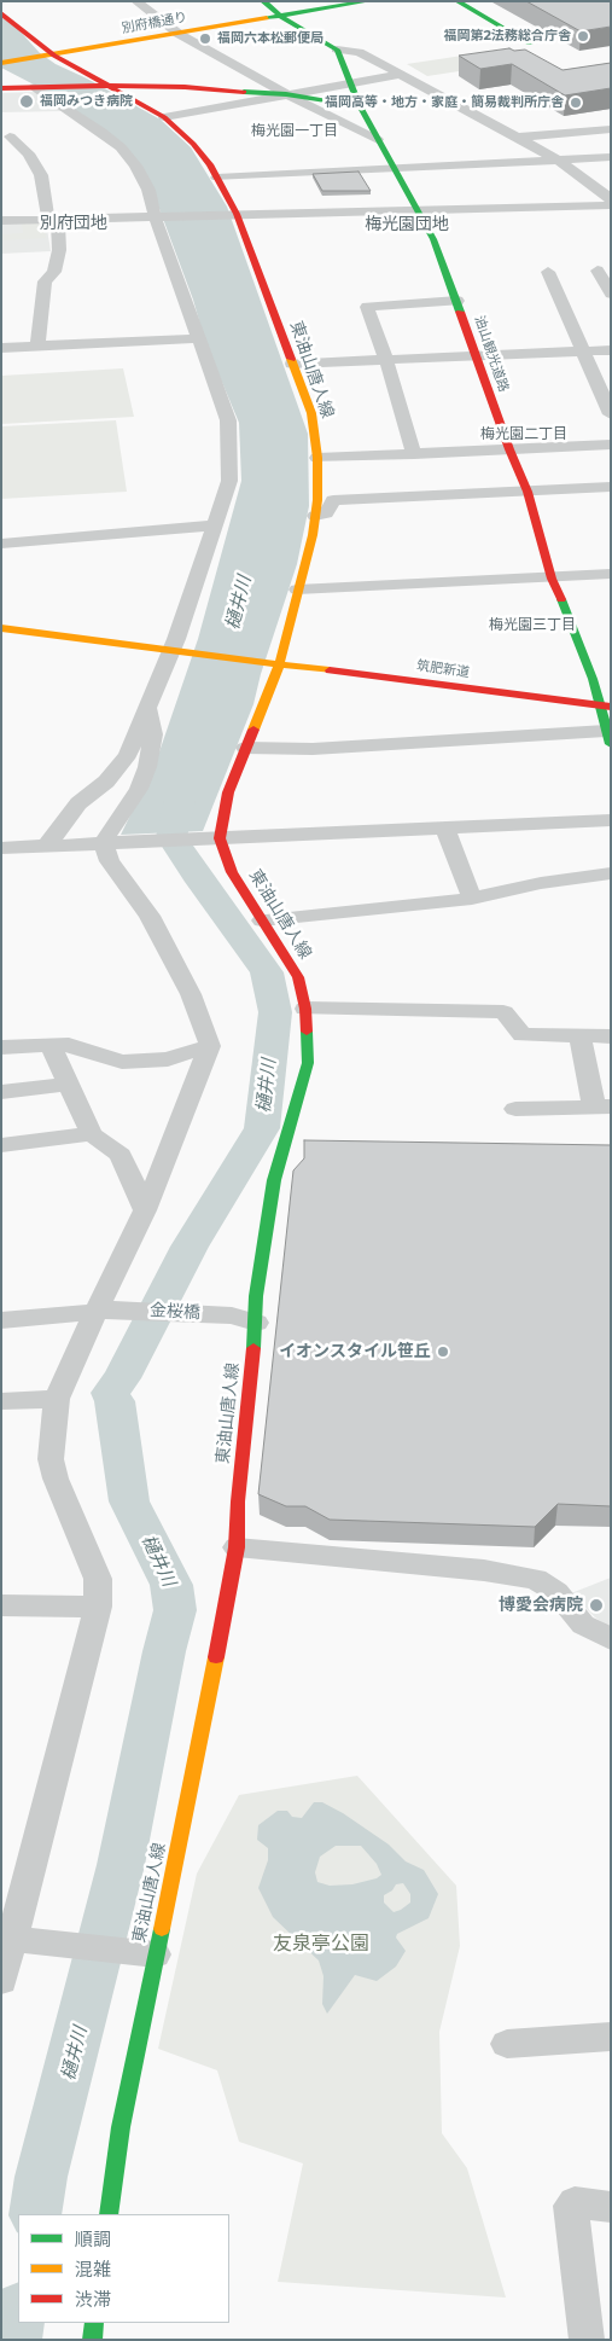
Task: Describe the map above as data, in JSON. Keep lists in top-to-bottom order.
{
  "streets": {
    "main road": [
      "別府橋通り",
      "油山観光道路",
      "東油山唐人線",
      "筑肥新道"
    ],
    "street": ["金桜橋"]
  },
  "crossings": [
    ["別府橋通り", "東油山唐人線"],
    ["油山観光道路", "筑肥新道"],
    ["東油山唐人線", "筑肥新道"],
    ["東油山唐人線", "金桜橋"]
  ],
  "districts": [
    "梅光園一丁目",
    "別府団地",
    "梅光園団地",
    "梅光園二丁目",
    "梅光園三丁目"
  ],
  "water": ["樋井川"],
  "parks": ["友泉亭公園"],
  "places": [
    "福岡第2法務総合庁舎",
    "福岡六本松郵便局",
    "福岡みつき病院",
    "福岡高等・地方・家庭・簡易裁判所庁舎",
    "イオンスタイル笹丘",
    "博愛会病院"
  ],
  "legend": ["順調", "混雑", "渋滞"]
}
